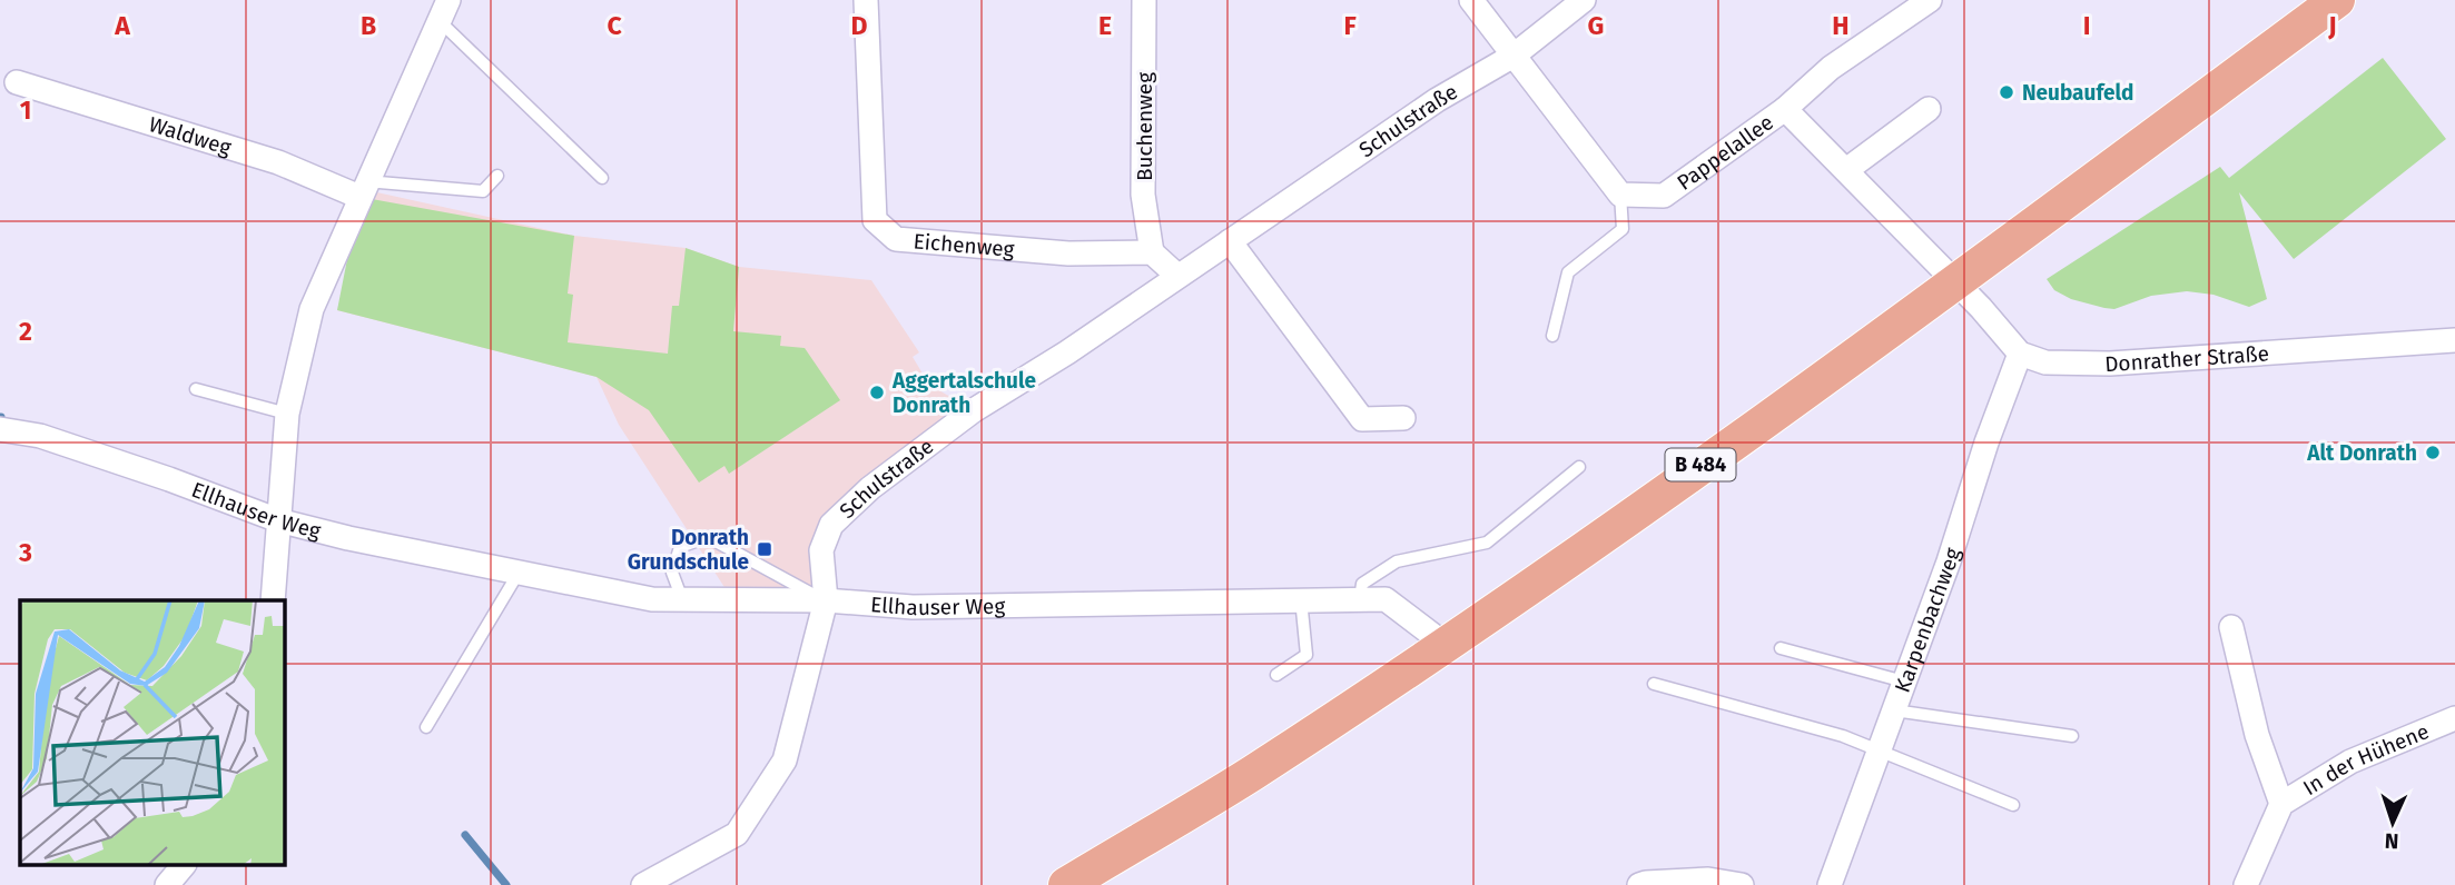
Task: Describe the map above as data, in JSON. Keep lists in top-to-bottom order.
{
  "streets": {
    "main road": ["B 484"],
    "street": [
      "Schulstraße",
      "Buchenweg",
      "Waldweg",
      "Pappelallee",
      "Eichenweg",
      "Donrather Straße",
      "Ellhauser Weg",
      "Karpenbachweg",
      "In der Hühene"
    ]
  },
  "crossings": [
    ["Schulstraße", "Ellhauser Weg"],
    ["Buchenweg", "Eichenweg"],
    ["Pappelallee", "B 484"],
    ["Donrather Straße", "Karpenbachweg"],
    ["B 484", "Ellhauser Weg"]
  ],
  "places": {
    "other": ["Neubaufeld", "Aggertalschule Donrath", "Alt Donrath"],
    "transit": ["Donrath Grundschule"]
  },
  "north": "bottom",
  "grid": {
    "columns": [
      "A",
      "B",
      "C",
      "D",
      "E",
      "F",
      "G",
      "H",
      "I",
      "J"
    ],
    "rows": ["1", "2", "3"]
  }
}
